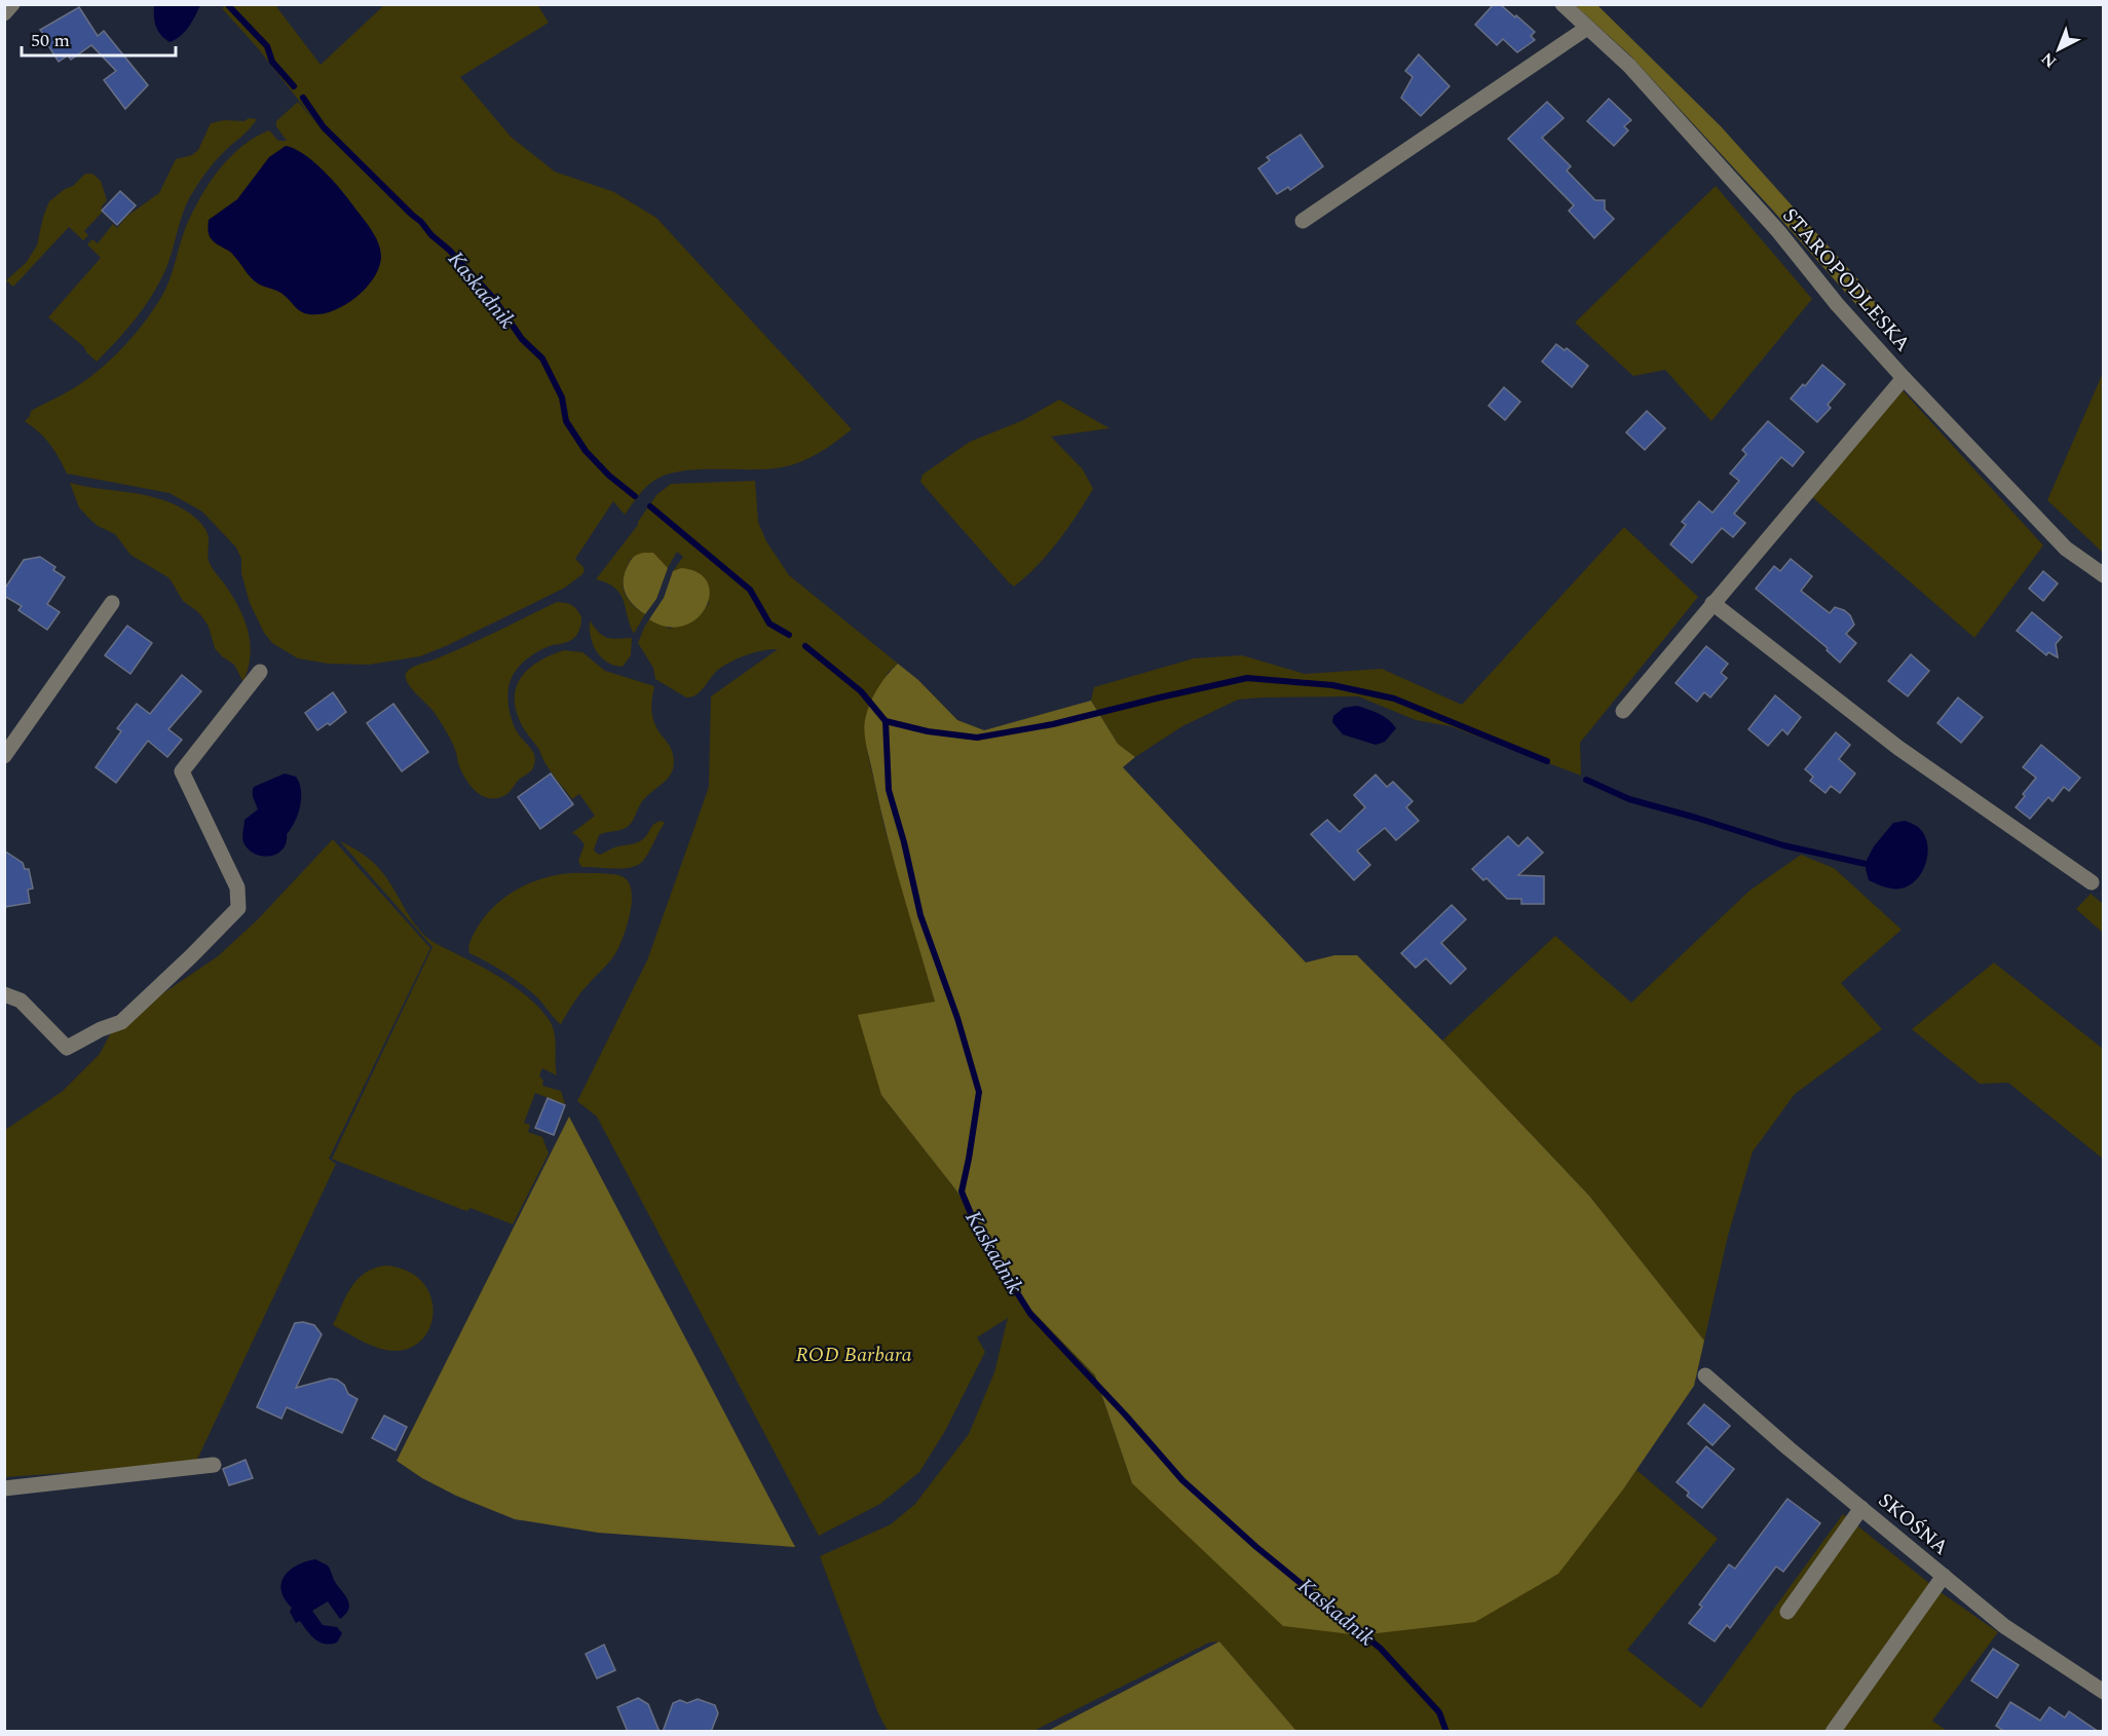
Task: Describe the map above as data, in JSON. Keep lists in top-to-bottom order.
{
  "streets": {
    "street": ["STAROPODLESKA", "SKOŚNA"]
  },
  "water": ["Kaskadnik"],
  "parks": ["ROD Barbara"],
  "scale_bar": "50 m",
  "north": "bottom left"
}
